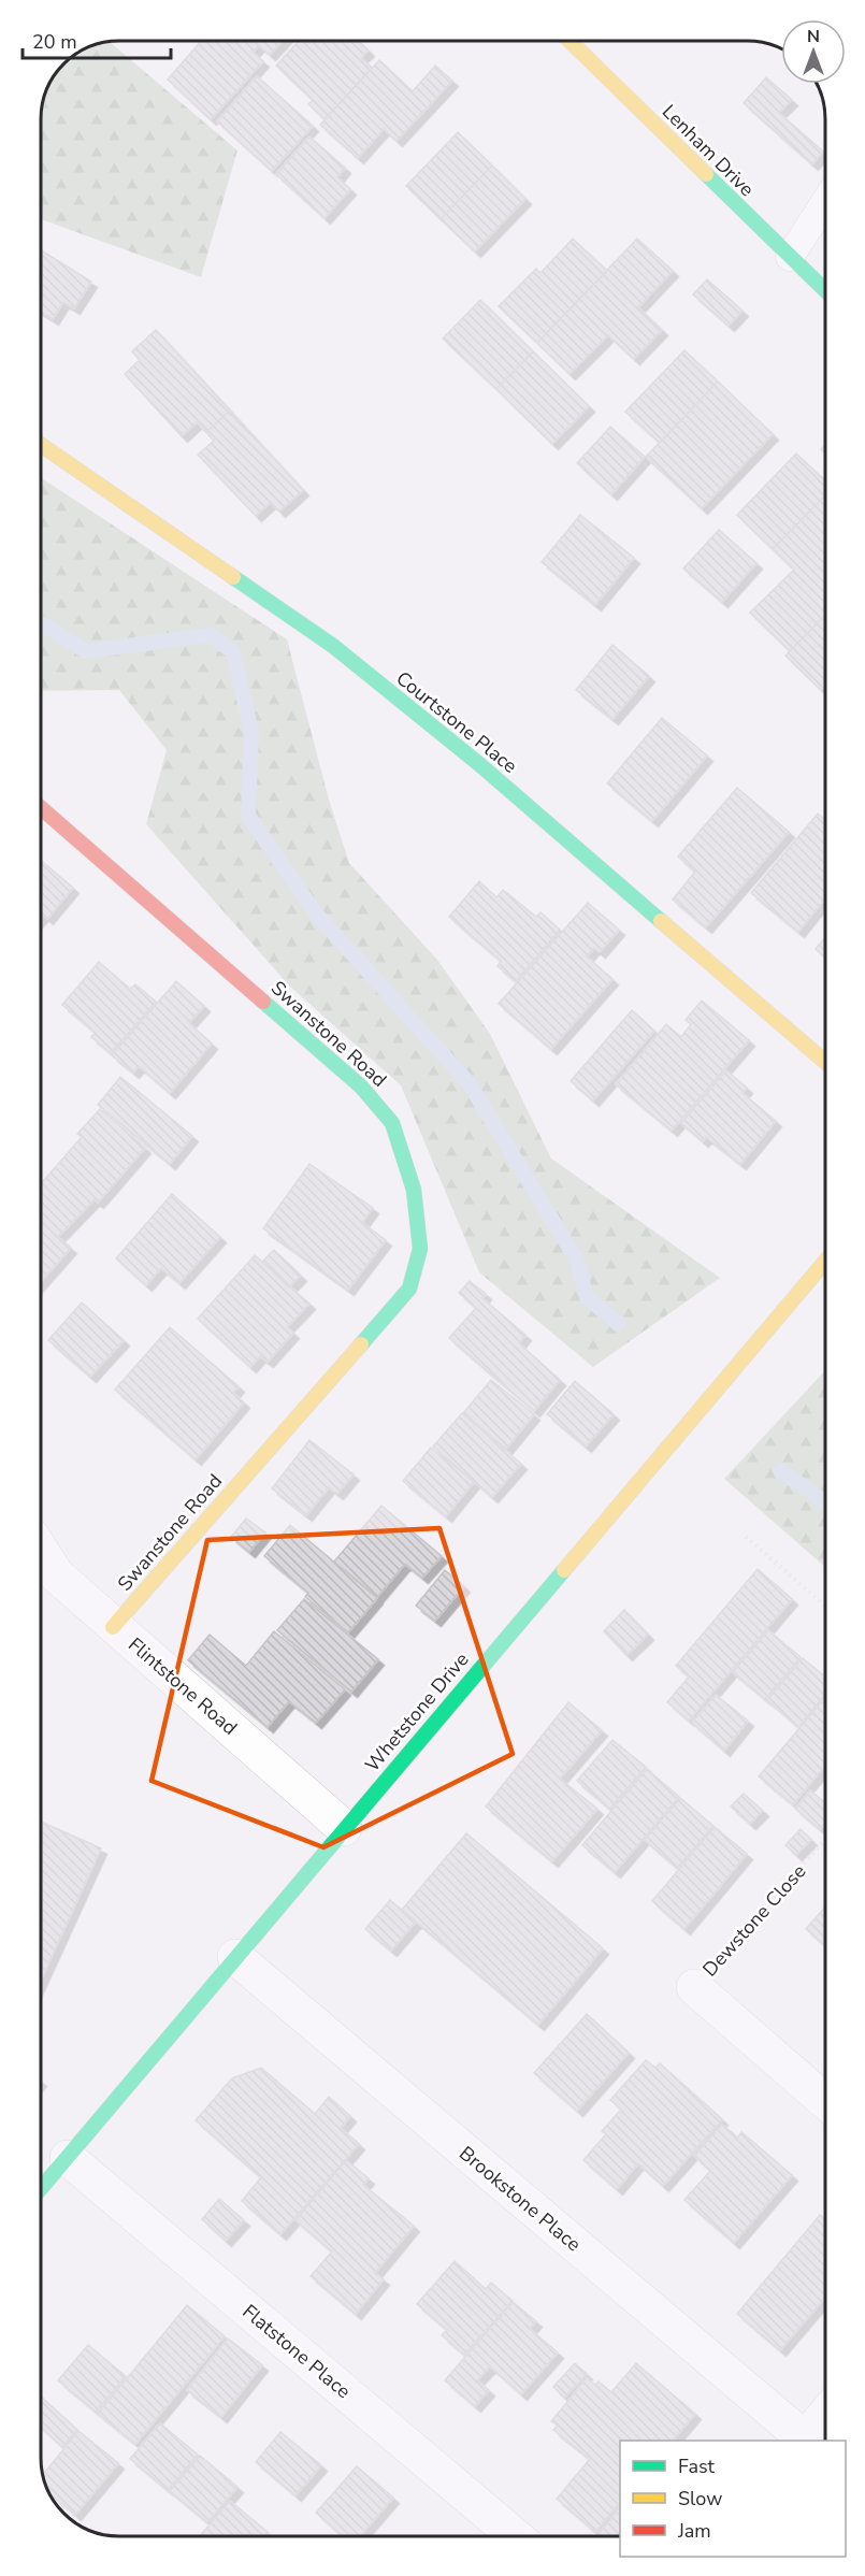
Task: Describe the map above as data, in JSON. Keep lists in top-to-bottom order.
{
  "streets": {
    "street": [
      "Lenham Drive",
      "Courtstone Place",
      "Swanstone Road",
      "Flintstone Road",
      "Whetstone Drive",
      "Dewstone Close",
      "Brookstone Place",
      "Flatstone Place"
    ]
  },
  "crossings": [
    ["Swanstone Road", "Flintstone Road"],
    ["Flintstone Road", "Whetstone Drive"],
    ["Whetstone Drive", "Brookstone Place"],
    ["Whetstone Drive", "Flatstone Place"]
  ],
  "legend": ["Fast", "Slow", "Jam"],
  "scale_bar": "20 m",
  "north": "top"
}
